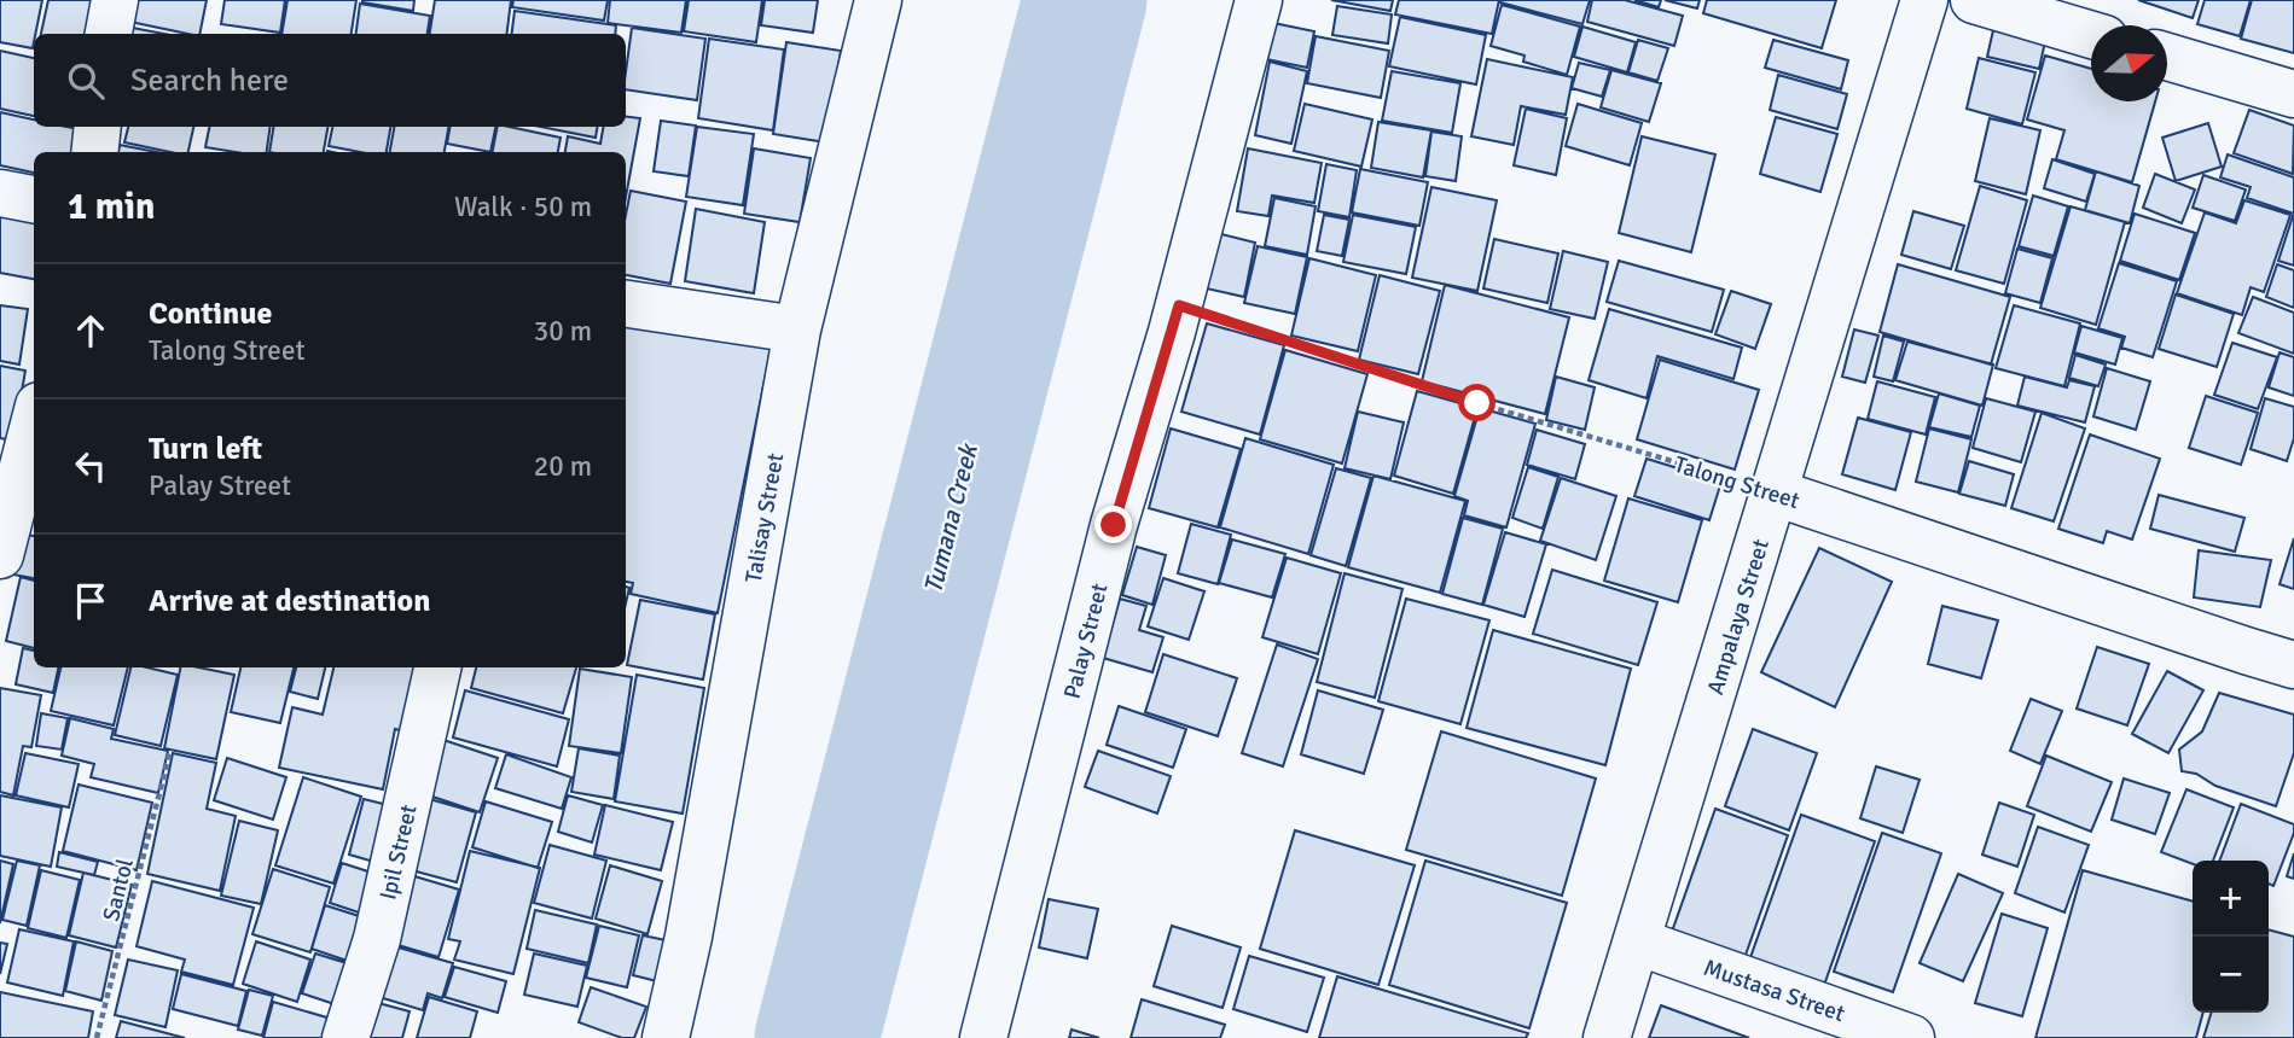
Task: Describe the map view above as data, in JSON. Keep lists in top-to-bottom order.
{
  "streets": {
    "street": [
      "Talong Street",
      "Talisay Street",
      "Ampalaya Street",
      "Palay Street",
      "Ipil Street",
      "Mustasa Street"
    ],
    "path": ["Santol"]
  },
  "crossings": [
    ["Talong Street", "Ampalaya Street"],
    ["Talong Street", "Palay Street"],
    ["Ampalaya Street", "Mustasa Street"]
  ],
  "water": ["Tumana Creek"],
  "north": "right",
  "page": {
    "search": "Search here",
    "heading": ["1 min", "Walk · 50 m"],
    "list": [
      ["Continue", "Talong Street", "30 m"],
      ["Turn left", "Palay Street", "20 m"],
      "Arrive at destination"
    ],
    "map_buttons": ["+", "−"]
  }
}
